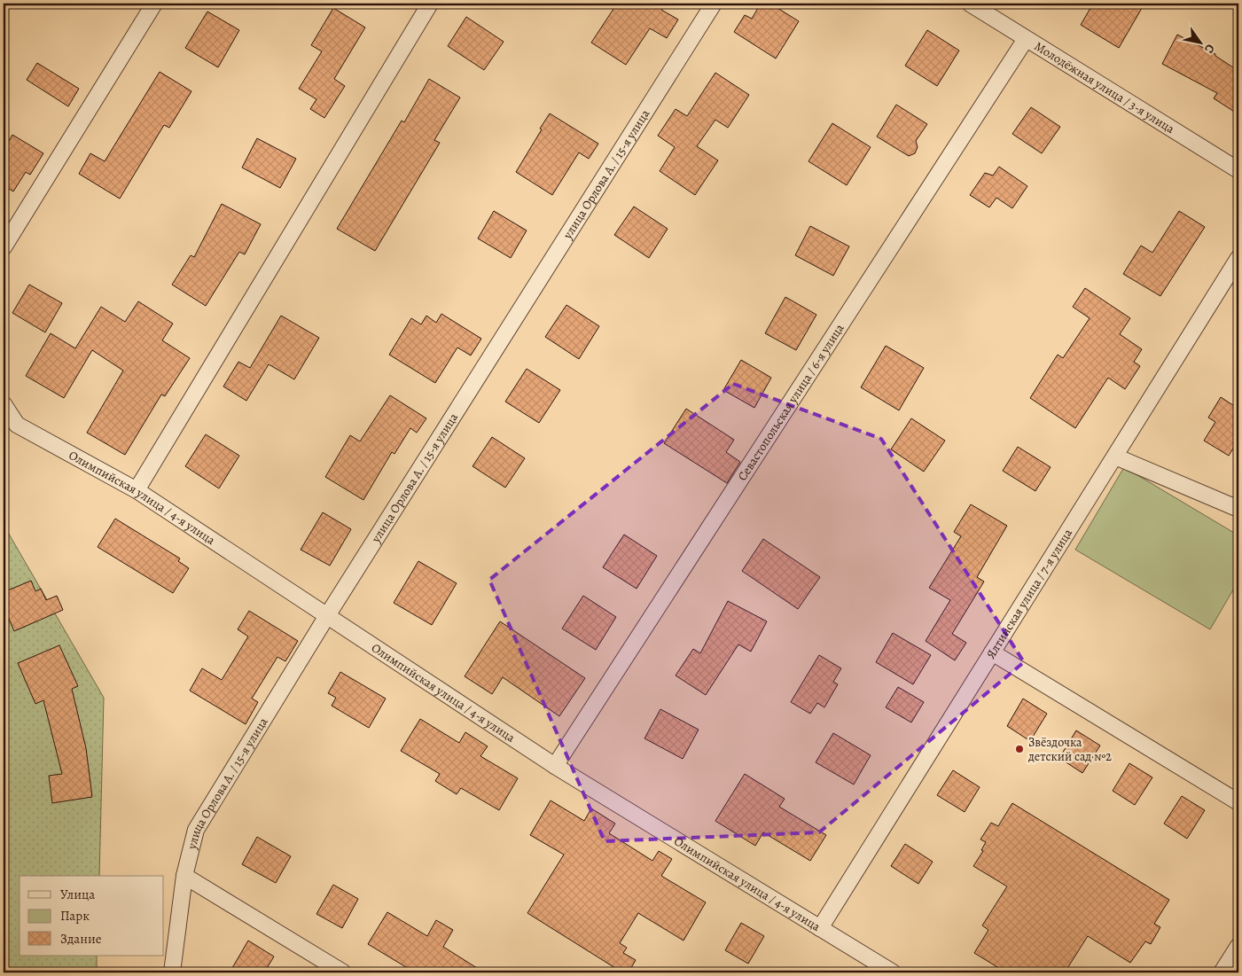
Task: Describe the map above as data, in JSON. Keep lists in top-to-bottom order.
{
  "streets": {
    "street": [
      "Молодёжная улица / 3-я улица",
      "улица Орлова А. / 15-я улица",
      "Севастопольская улица / 6-я улица",
      "Олимпийская улица / 4-я улица",
      "Ялтинская улица / 7-я улица"
    ]
  },
  "crossings": [
    ["Молодёжная улица / 3-я улица", "Севастопольская улица / 6-я улица"],
    ["улица Орлова А. / 15-я улица", "Олимпийская улица / 4-я улица"],
    ["Севастопольская улица / 6-я улица", "Олимпийская улица / 4-я улица"],
    ["Олимпийская улица / 4-я улица", "Ялтинская улица / 7-я улица"]
  ],
  "places": ["Звёздочка детский сад №2"],
  "legend": ["Улица", "Парк", "Здание"],
  "north": "bottom right"
}
